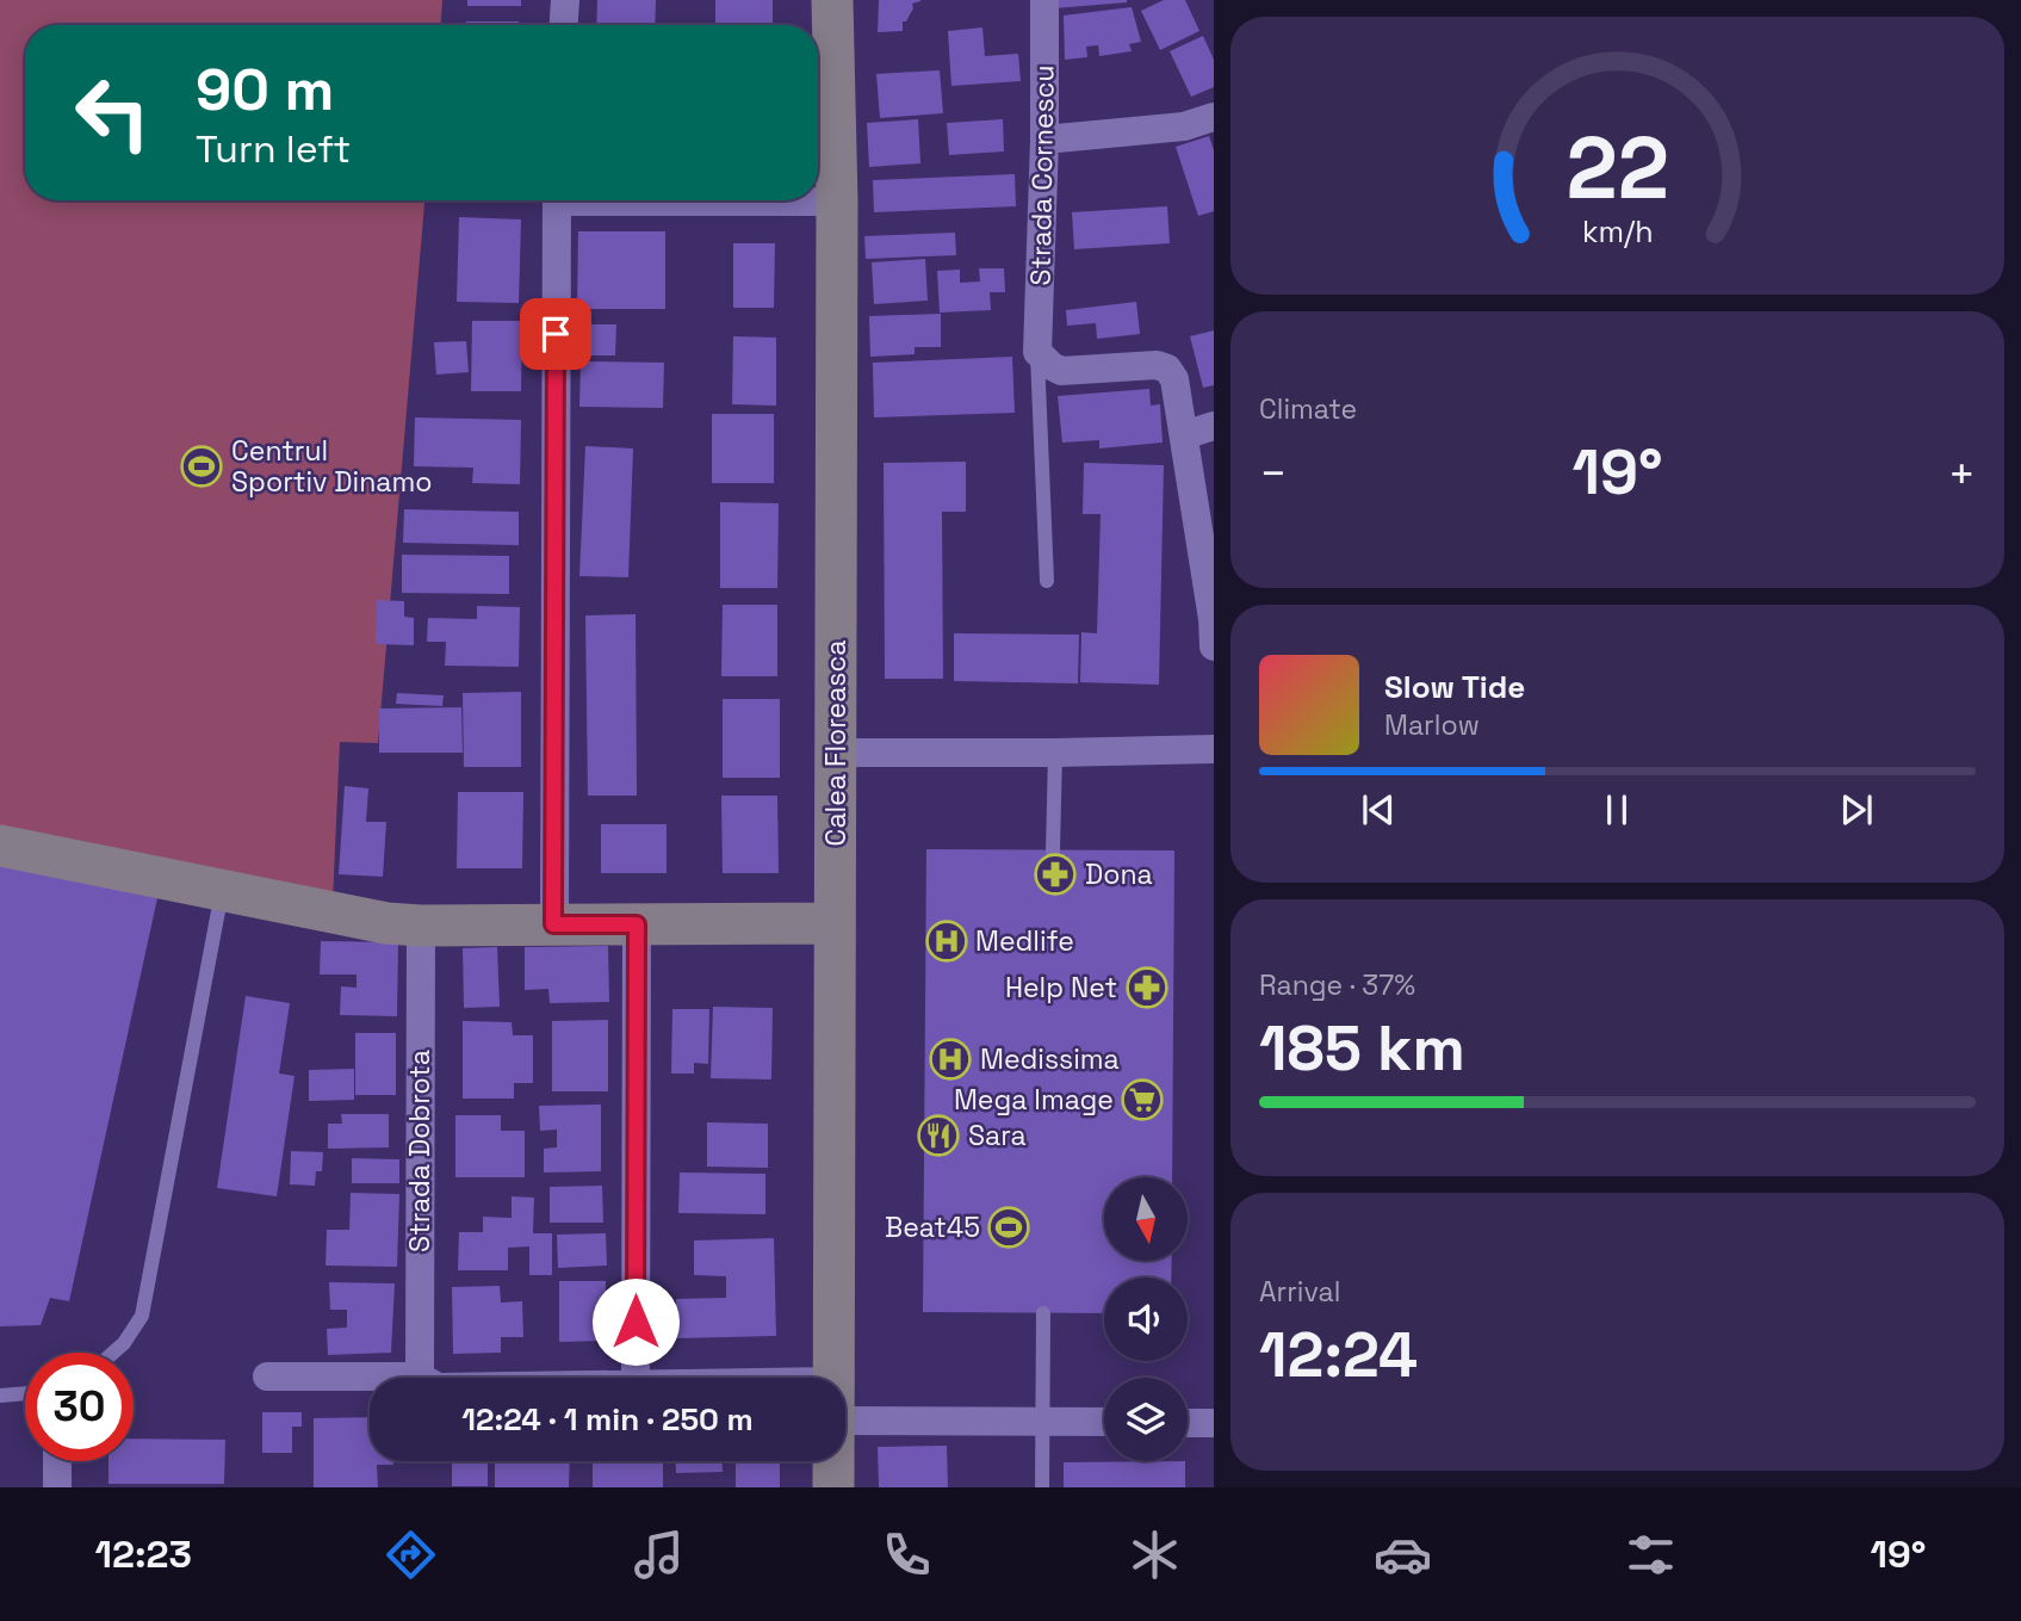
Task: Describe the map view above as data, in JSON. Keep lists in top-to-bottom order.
{
  "streets": {
    "street": ["Strada Cornescu", "Calea Floreasca", "Strada Dobrota"]
  },
  "places": {
    "sports": ["Centrul Sportiv Dinamo", "Beat45"],
    "pharmacy": ["Dona", "Help Net"],
    "hospital": ["Medlife", "Medissima"],
    "supermarket": ["Mega Image"],
    "restaurant": ["Sara"]
  },
  "north": "bottom",
  "page": {
    "turn": ["90 m", "Turn left"],
    "tile": [
      "Climate",
      ["Range · 37%", "185 km"],
      ["Arrival", "12:24"]
    ],
    "heat": ["−", "19°", "+"],
    "song": ["Slow Tide", "Marlow"],
    "limit": "30",
    "trip": "12:24 · 1 min · 250 m",
    "tabs": ["12:23", "19°"],
    "gauge": ["22", "km/h"]
  }
}
